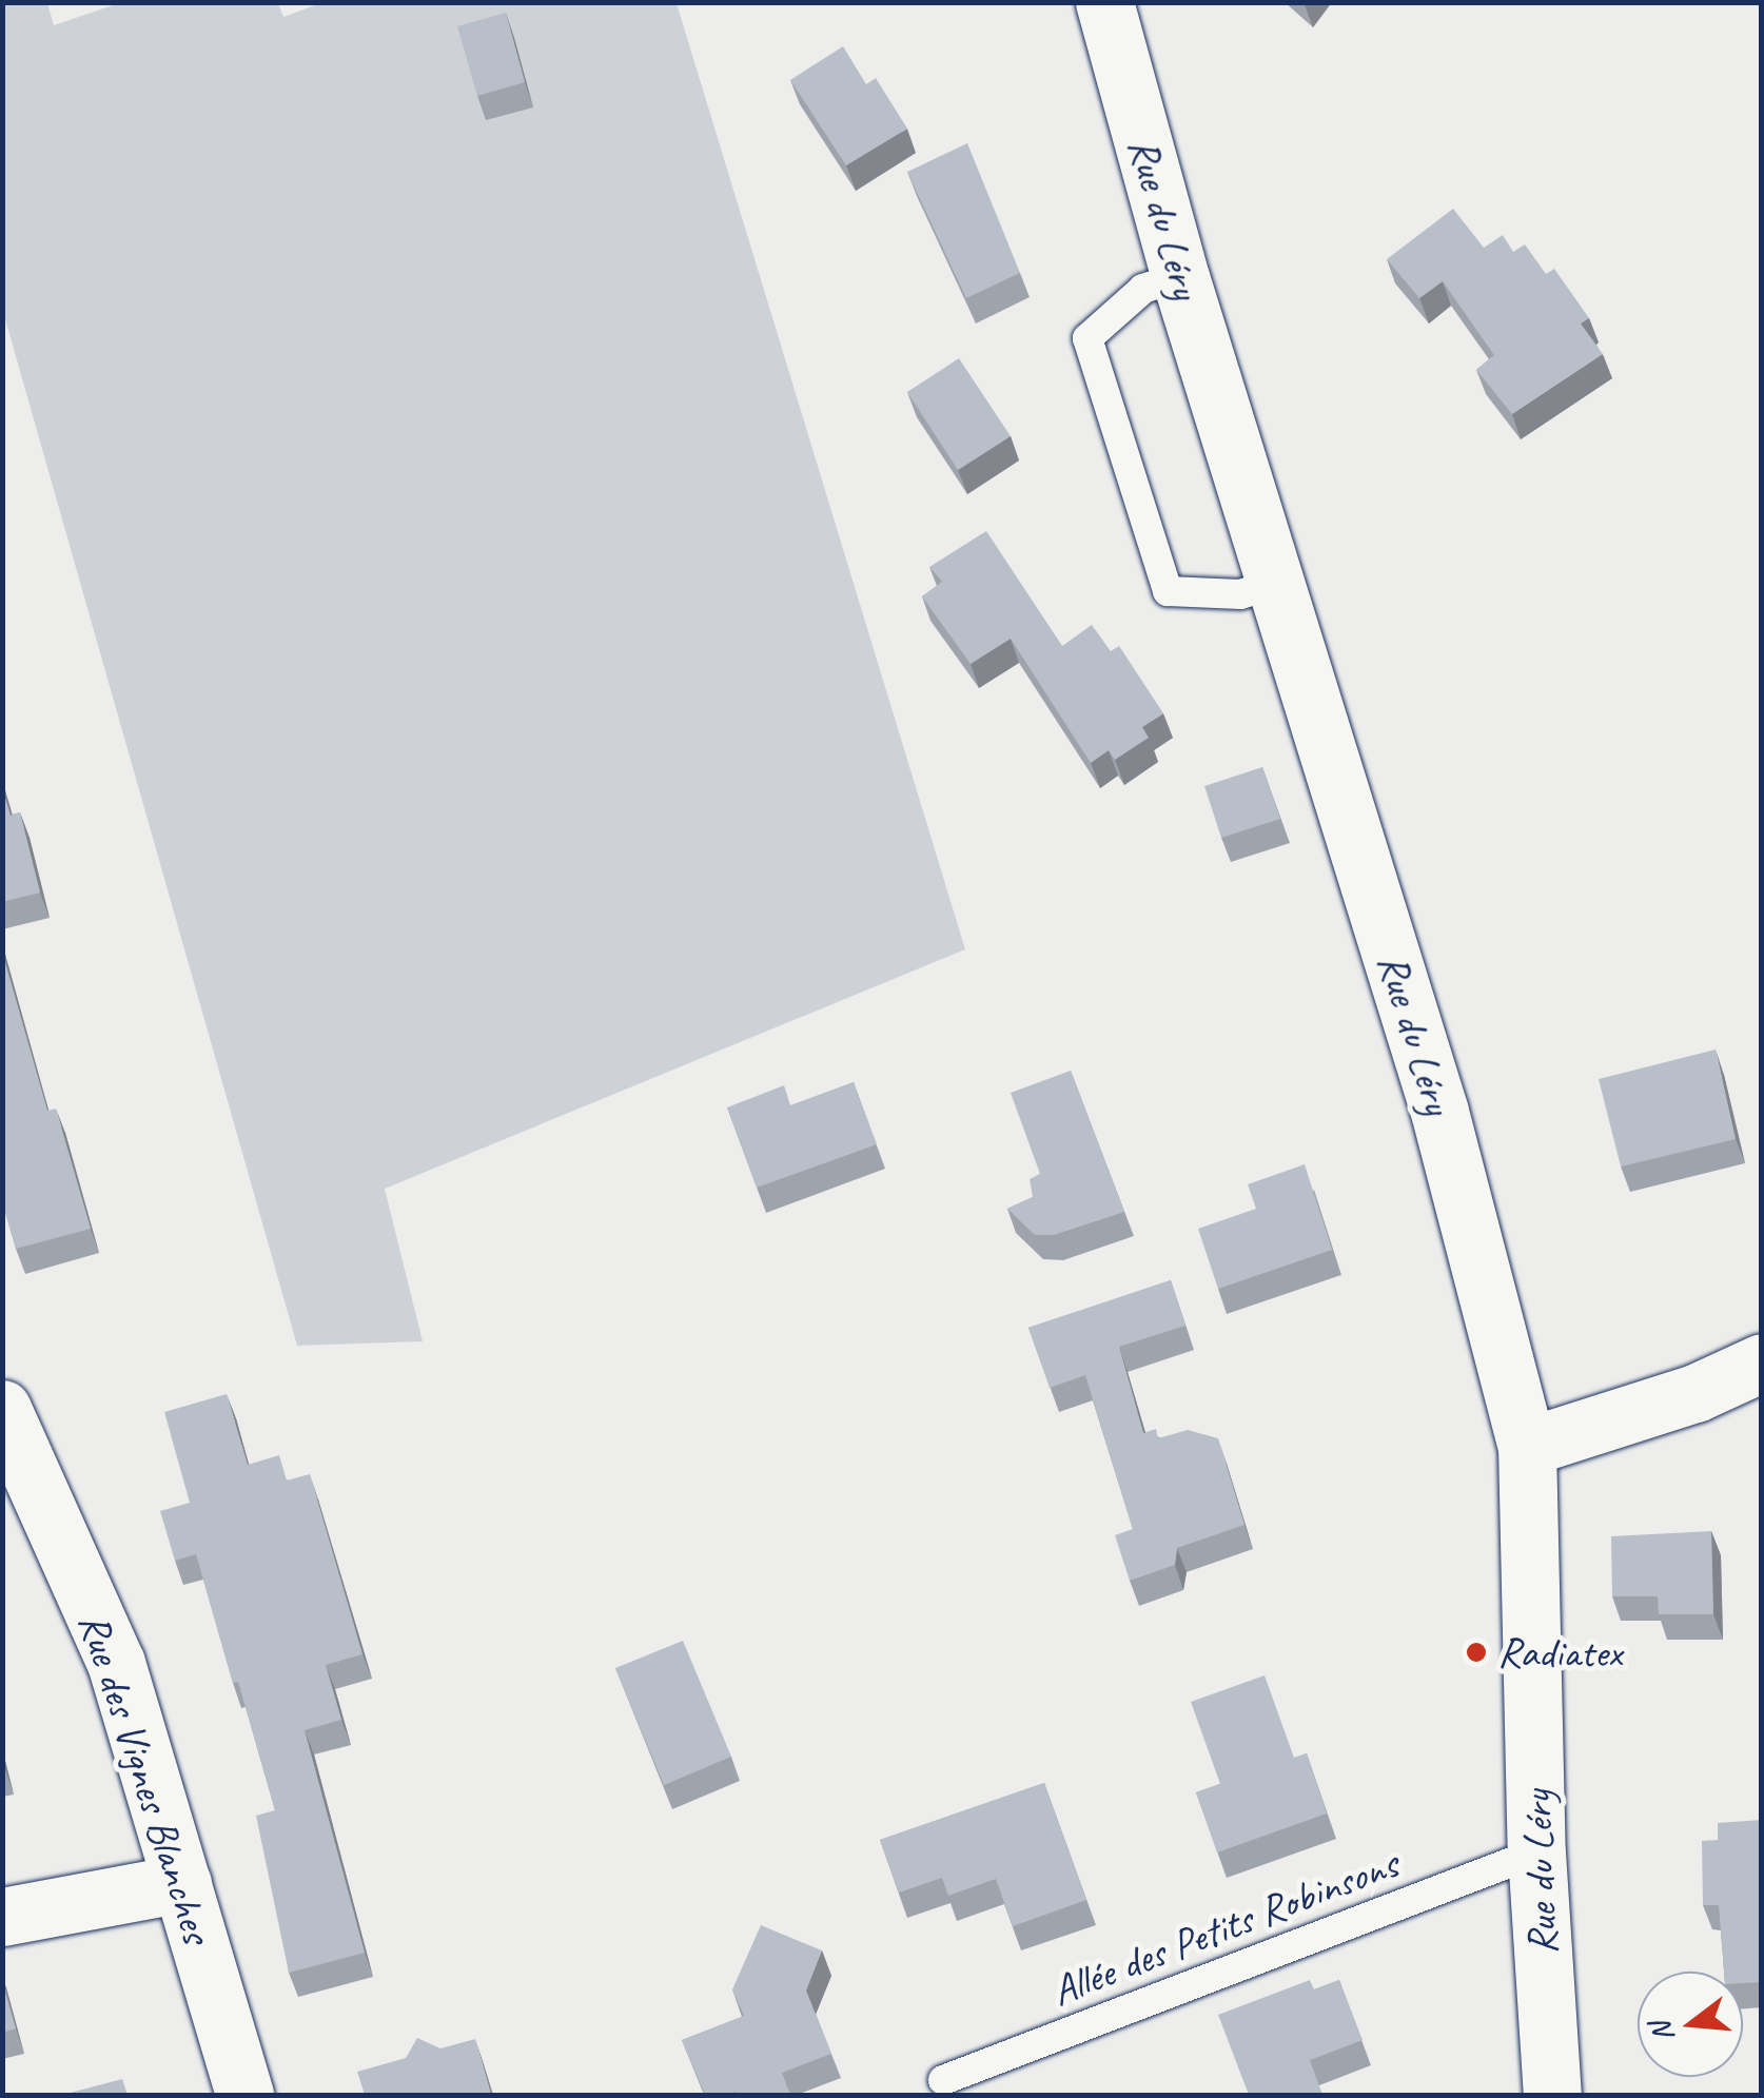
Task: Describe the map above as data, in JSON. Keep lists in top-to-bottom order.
{
  "streets": {
    "street": ["Rue du Léry", "Rue des Vignes Blanches"],
    "lane": ["Allée des Petits Robinsons"]
  },
  "crossings": [
    ["Rue du Léry", "Allée des Petits Robinsons"]
  ],
  "places": ["Radiatex"],
  "north": "left"
}
